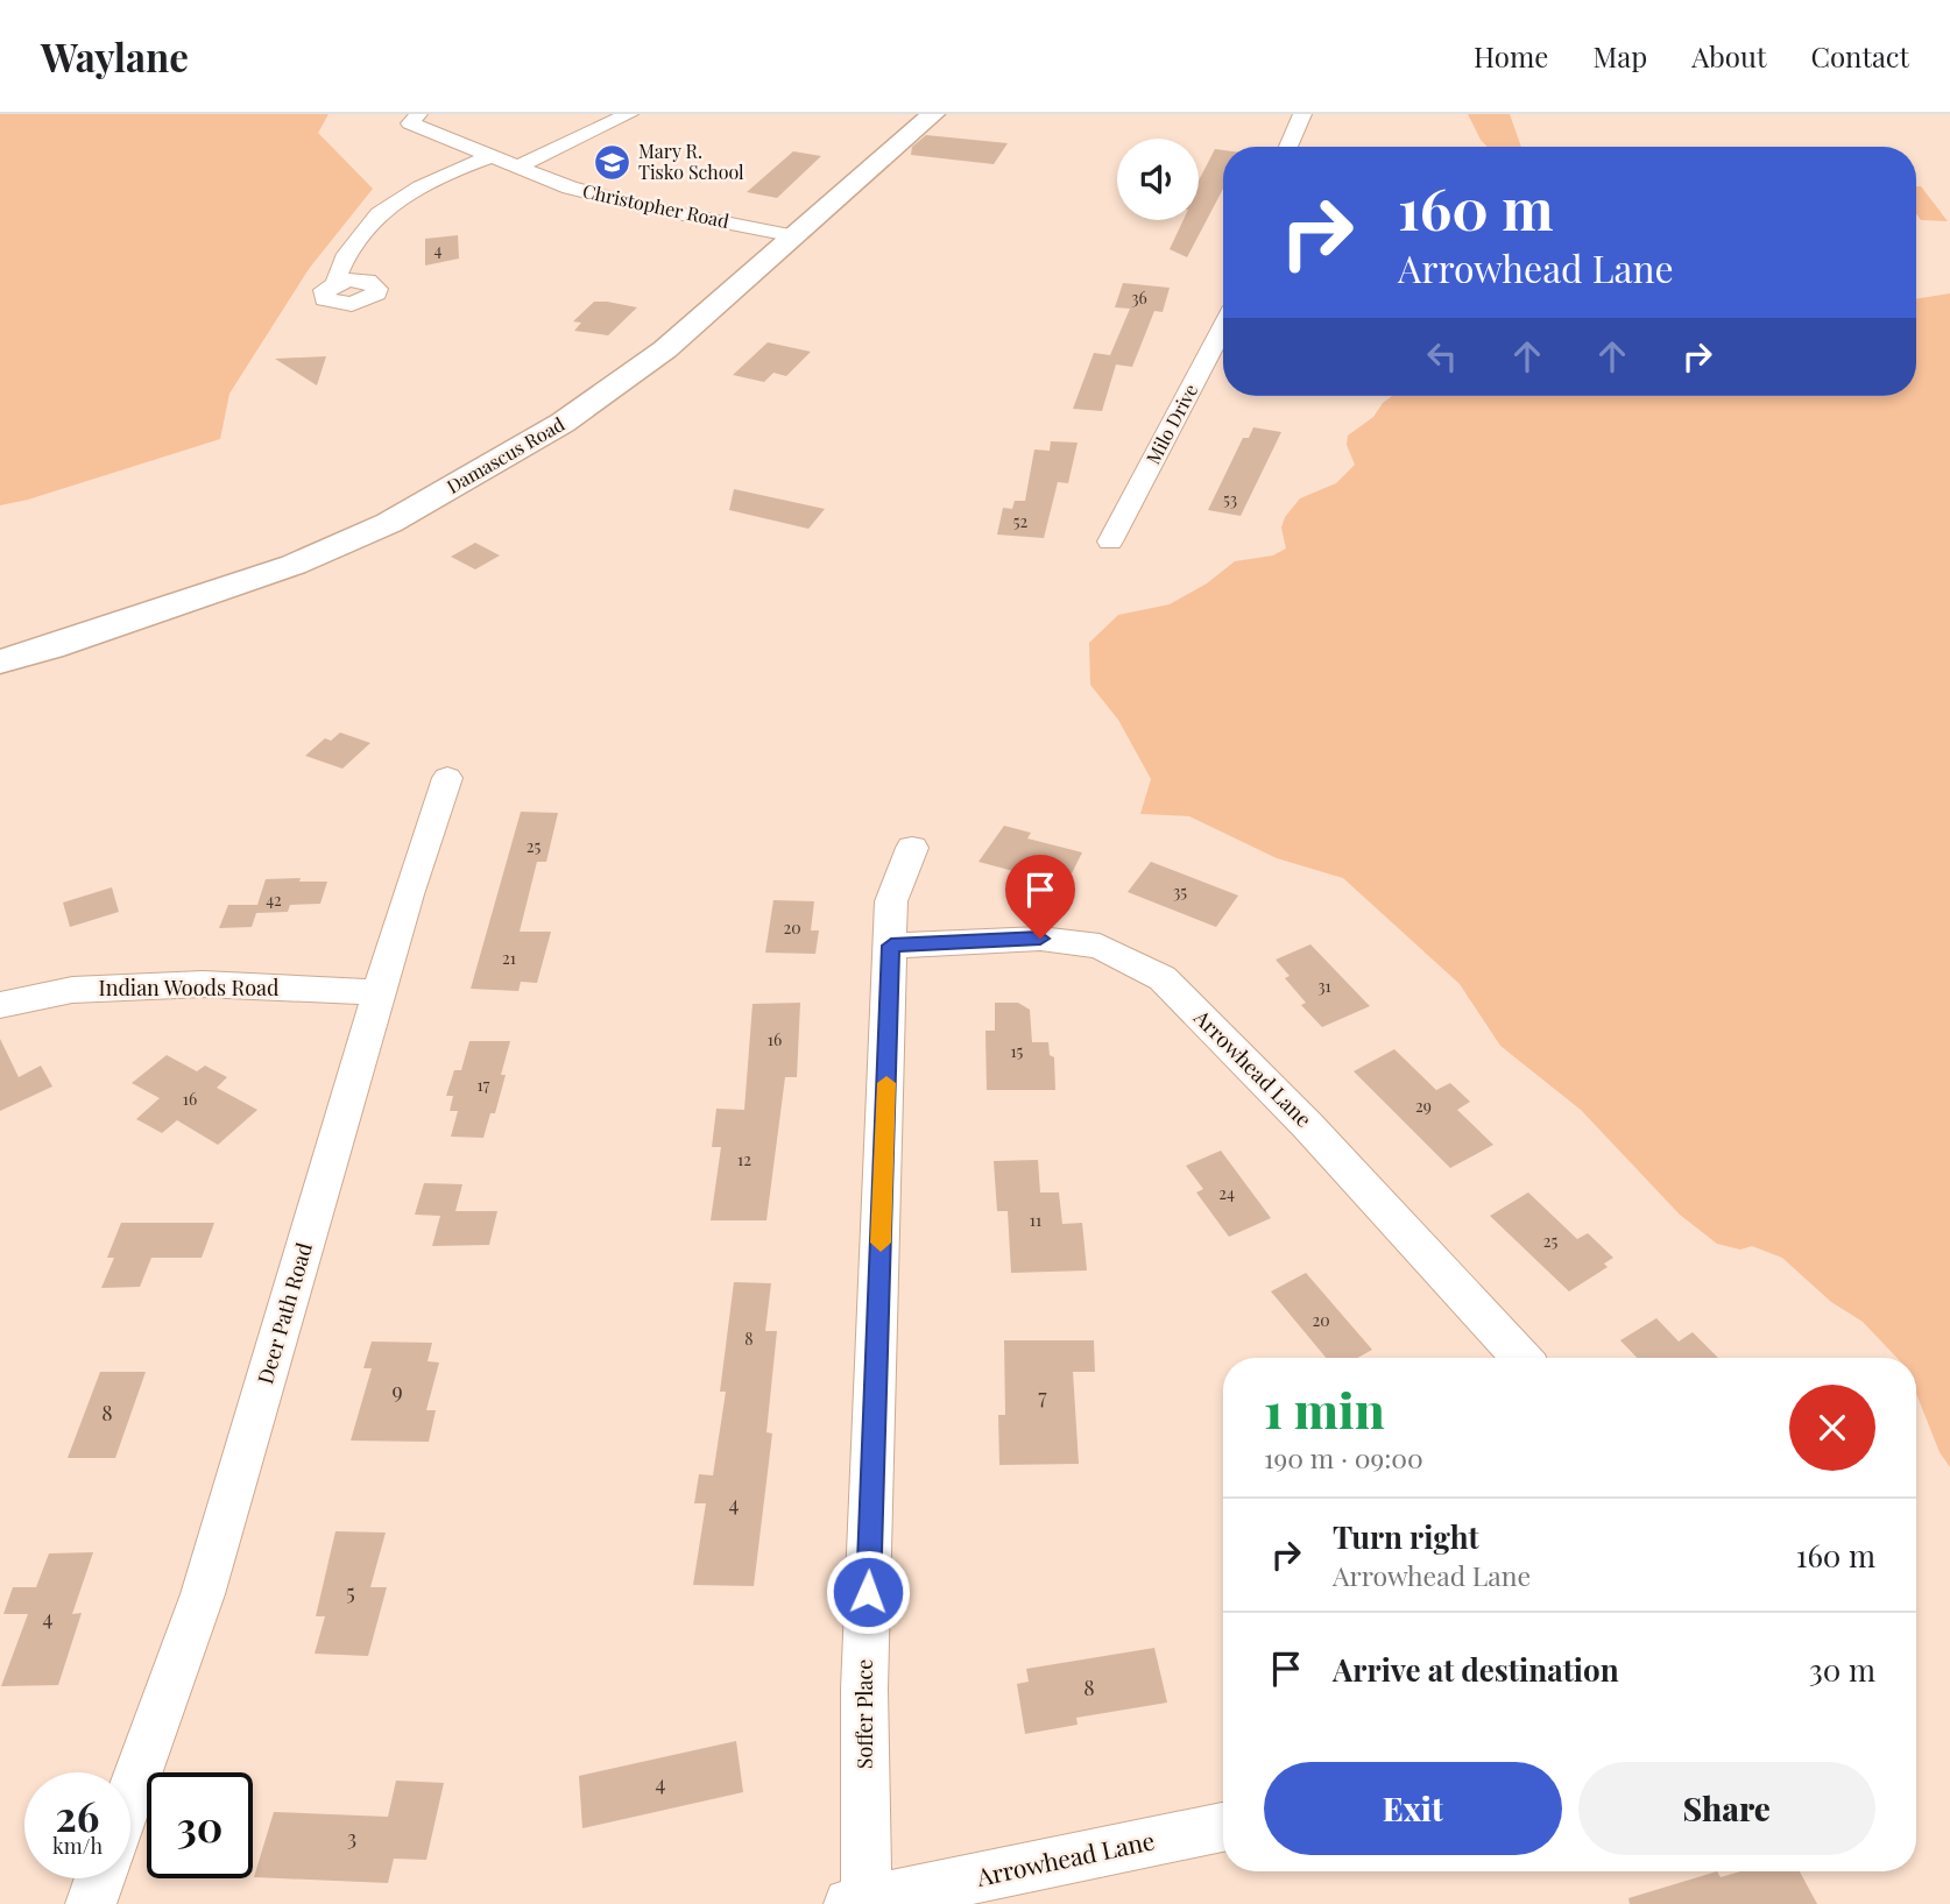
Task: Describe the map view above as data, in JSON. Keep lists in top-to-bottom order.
{
  "streets": {
    "street": [
      "Christopher Road",
      "Milo Drive",
      "Damascus Road",
      "Indian Woods Road",
      "Arrowhead Lane",
      "Deer Path Road",
      "Soffer Place"
    ]
  },
  "crossings": [
    ["Christopher Road", "Damascus Road"],
    ["Indian Woods Road", "Deer Path Road"],
    ["Arrowhead Lane", "Soffer Place"]
  ],
  "places": {
    "school or university": ["Mary R. Tisko School"]
  },
  "house_numbers": [
    "4",
    "36",
    "53",
    "52",
    "25",
    "35",
    "42",
    "20",
    "21",
    "31",
    "16",
    "15",
    "17",
    "16",
    "29",
    "12",
    "24",
    "11",
    "25",
    "20",
    "8",
    "9",
    "7",
    "8",
    "4",
    "5",
    "4",
    "8",
    "4",
    "3"
  ],
  "page": {
    "header": "Waylane",
    "nav": [
      "Home",
      "Map",
      "About",
      "Contact"
    ],
    "turn": ["160 m", "Arrowhead Lane"],
    "heading": ["1 min", "190 m · 09:00"],
    "list": [
      {
        "name": "Turn right",
        "note": "Arrowhead Lane",
        "value": "160 m"
      },
      {
        "name": "Arrive at destination",
        "value": "30 m"
      }
    ],
    "buttons": ["Exit", "Share"],
    "speed": "26 km/h",
    "limit": "30"
  }
}
